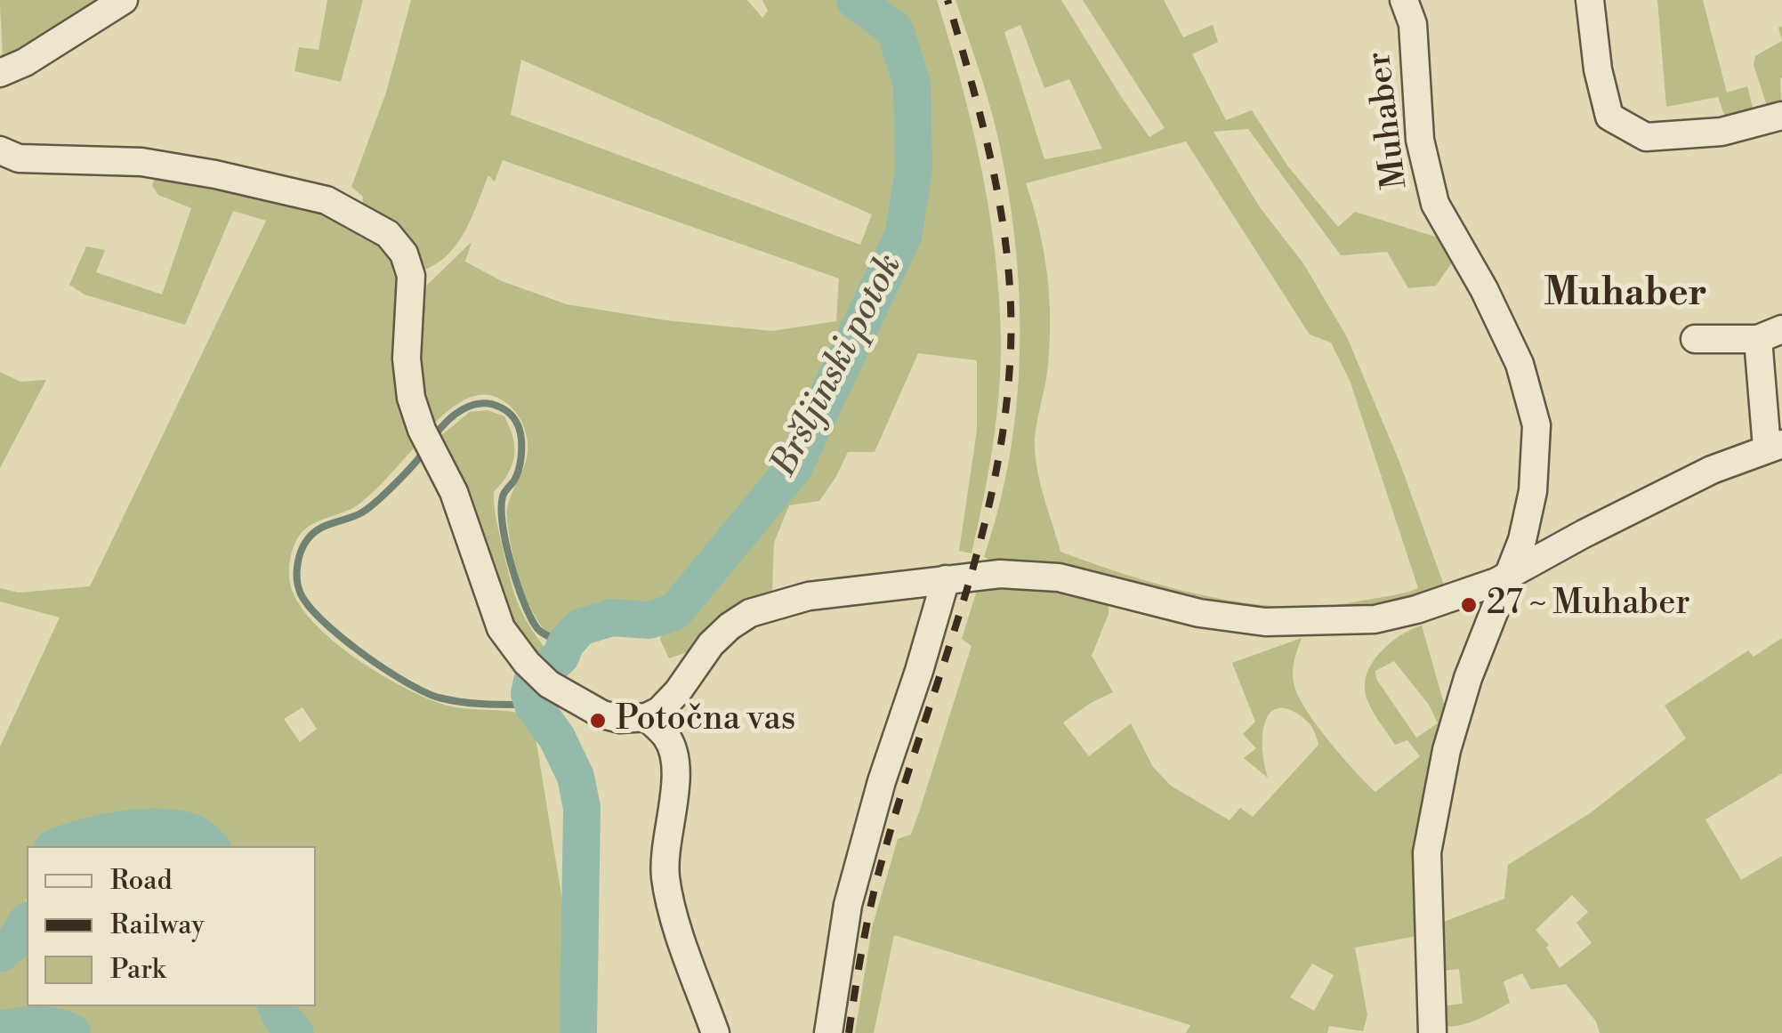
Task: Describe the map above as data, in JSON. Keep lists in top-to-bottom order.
{
  "streets": {
    "street": ["Muhaber"]
  },
  "districts": ["Muhaber"],
  "water": ["Bršljinski potok"],
  "places": ["27 ~ Muhaber", "Potočna vas"],
  "legend": ["Road", "Railway", "Park"]
}
